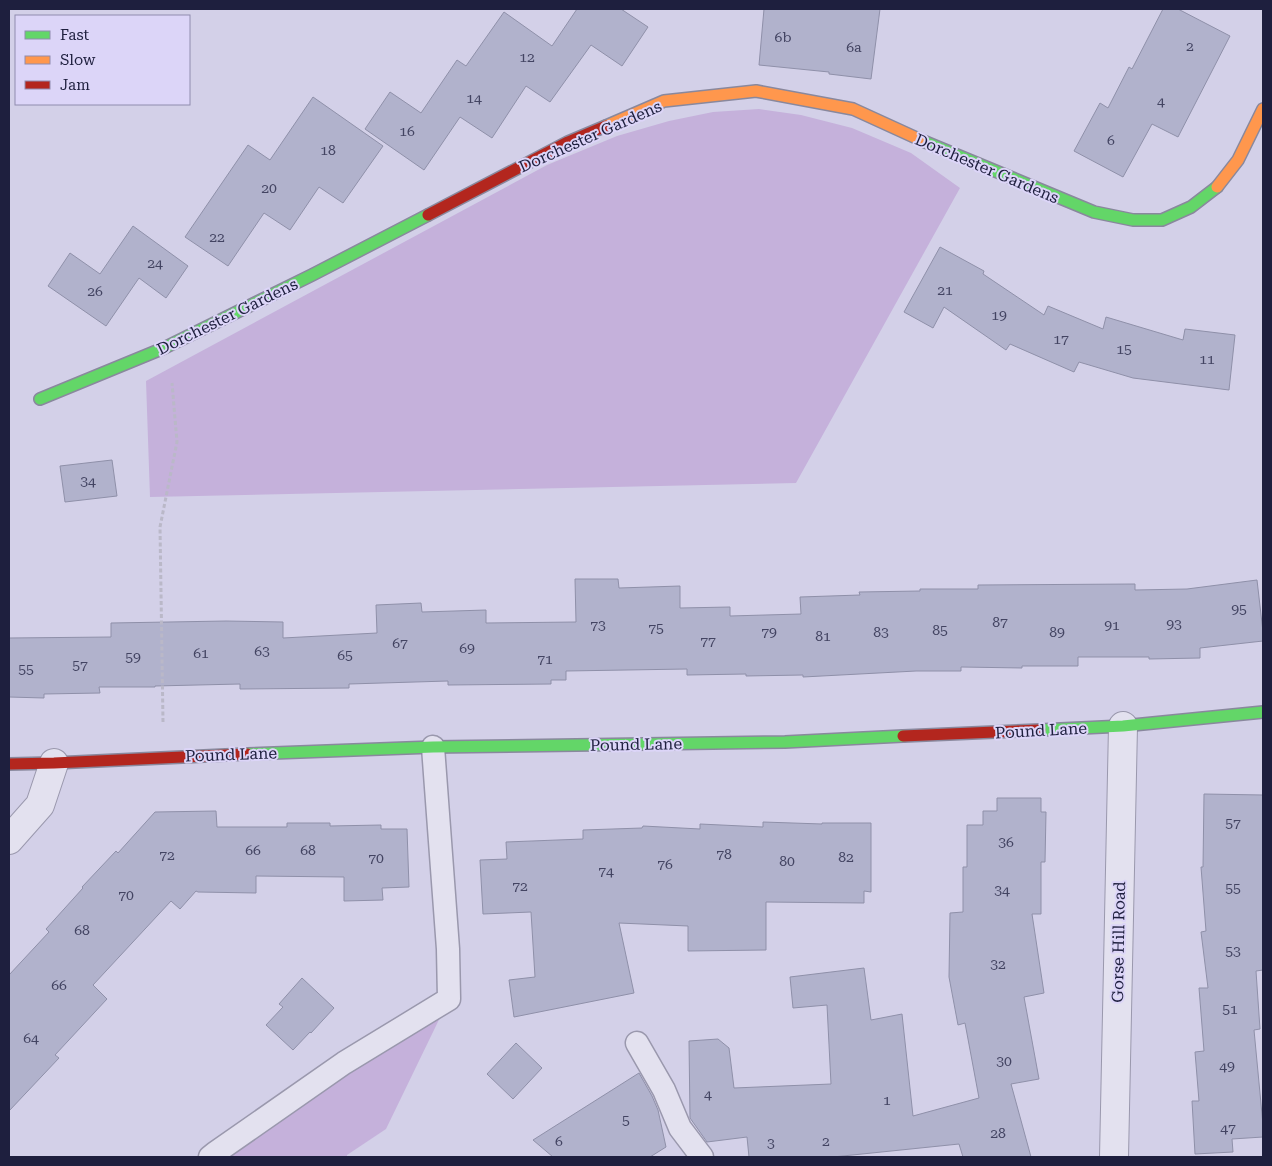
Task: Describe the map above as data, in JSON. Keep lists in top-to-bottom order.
{
  "streets": {
    "street": ["Dorchester Gardens", "Pound Lane", "Gorse Hill Road"]
  },
  "crossings": [
    ["Pound Lane", "Gorse Hill Road"]
  ],
  "house_numbers": [
    "6b",
    "2",
    "6a",
    "12",
    "14",
    "4",
    "16",
    "6",
    "18",
    "20",
    "22",
    "24",
    "21",
    "26",
    "19",
    "17",
    "15",
    "11",
    "34",
    "95",
    "87",
    "93",
    "73",
    "91",
    "75",
    "85",
    "79",
    "83",
    "89",
    "81",
    "77",
    "67",
    "69",
    "63",
    "61",
    "65",
    "59",
    "71",
    "57",
    "55",
    "57",
    "36",
    "66",
    "68",
    "78",
    "72",
    "82",
    "70",
    "80",
    "76",
    "74",
    "72",
    "55",
    "34",
    "70",
    "68",
    "53",
    "32",
    "66",
    "51",
    "64",
    "30",
    "49",
    "4",
    "1",
    "5",
    "47",
    "28",
    "6",
    "2",
    "3"
  ],
  "legend": ["Fast", "Slow", "Jam"]
}
